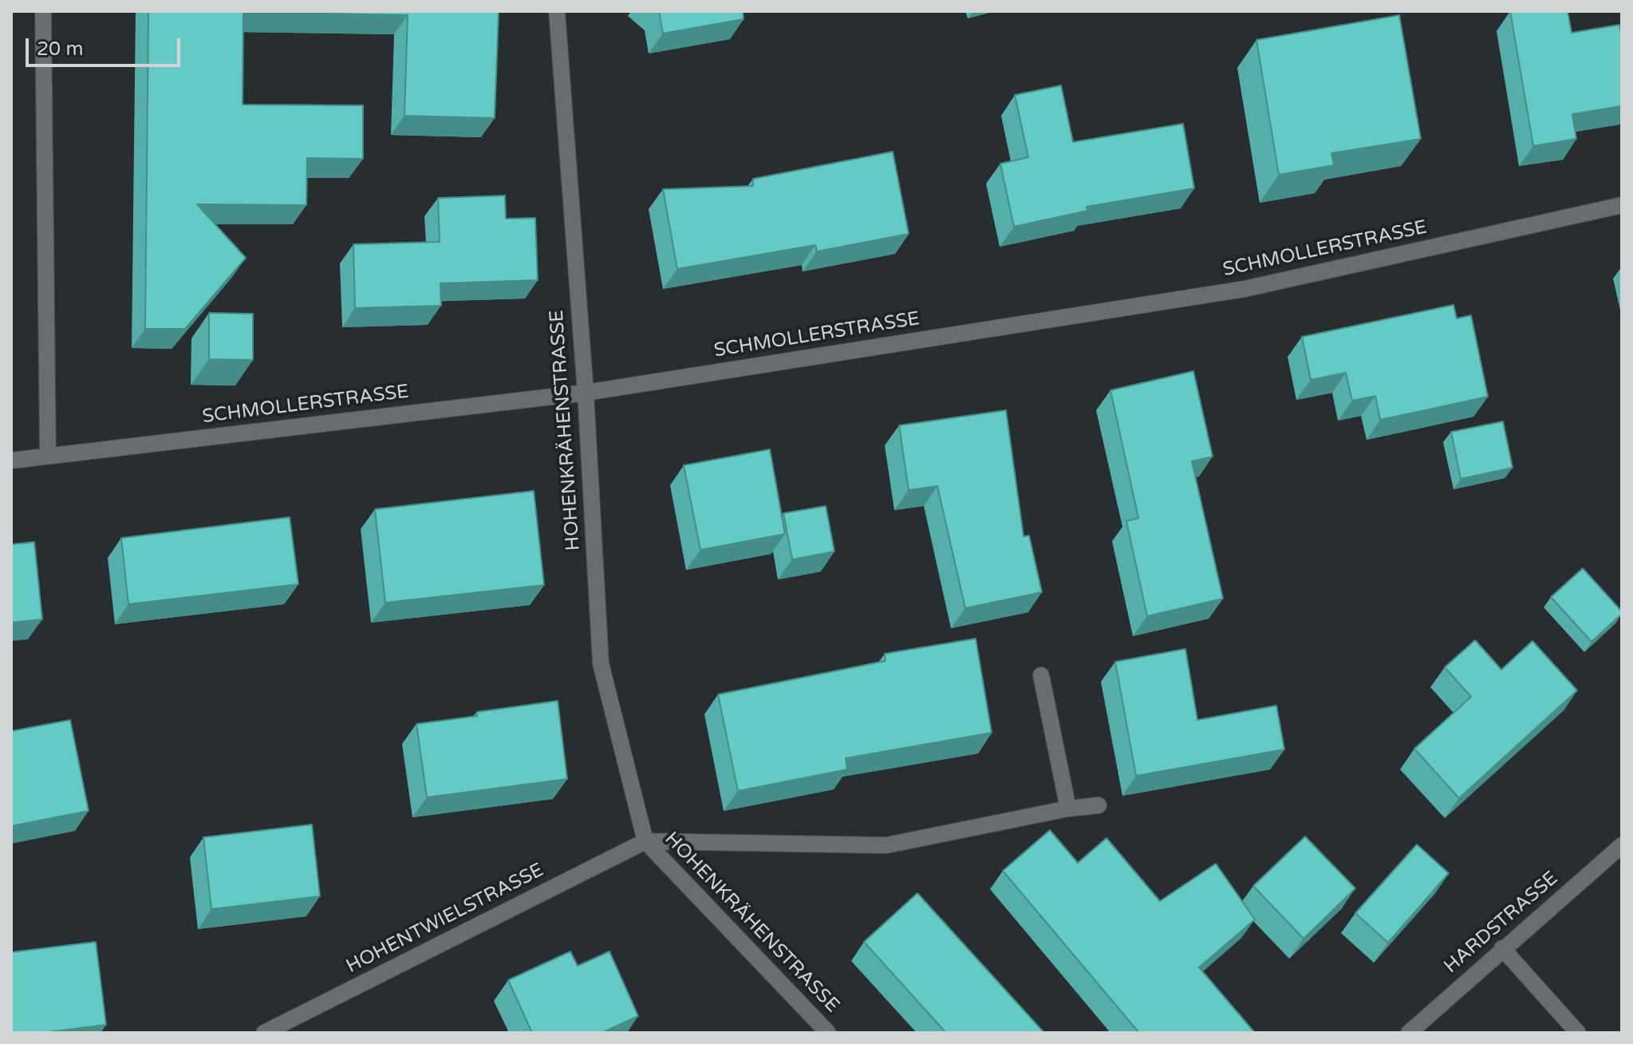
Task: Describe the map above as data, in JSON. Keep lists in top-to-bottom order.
{
  "streets": {
    "street": [
      "SCHMOLLERSTRASSE",
      "HOHENKRÄHENSTRASSE",
      "HOHENTWIELSTRASSE",
      "HARDSTRASSE"
    ]
  },
  "crossings": [
    ["SCHMOLLERSTRASSE", "HOHENKRÄHENSTRASSE"],
    ["HOHENKRÄHENSTRASSE", "HOHENTWIELSTRASSE"]
  ],
  "scale_bar": "20 m"
}
